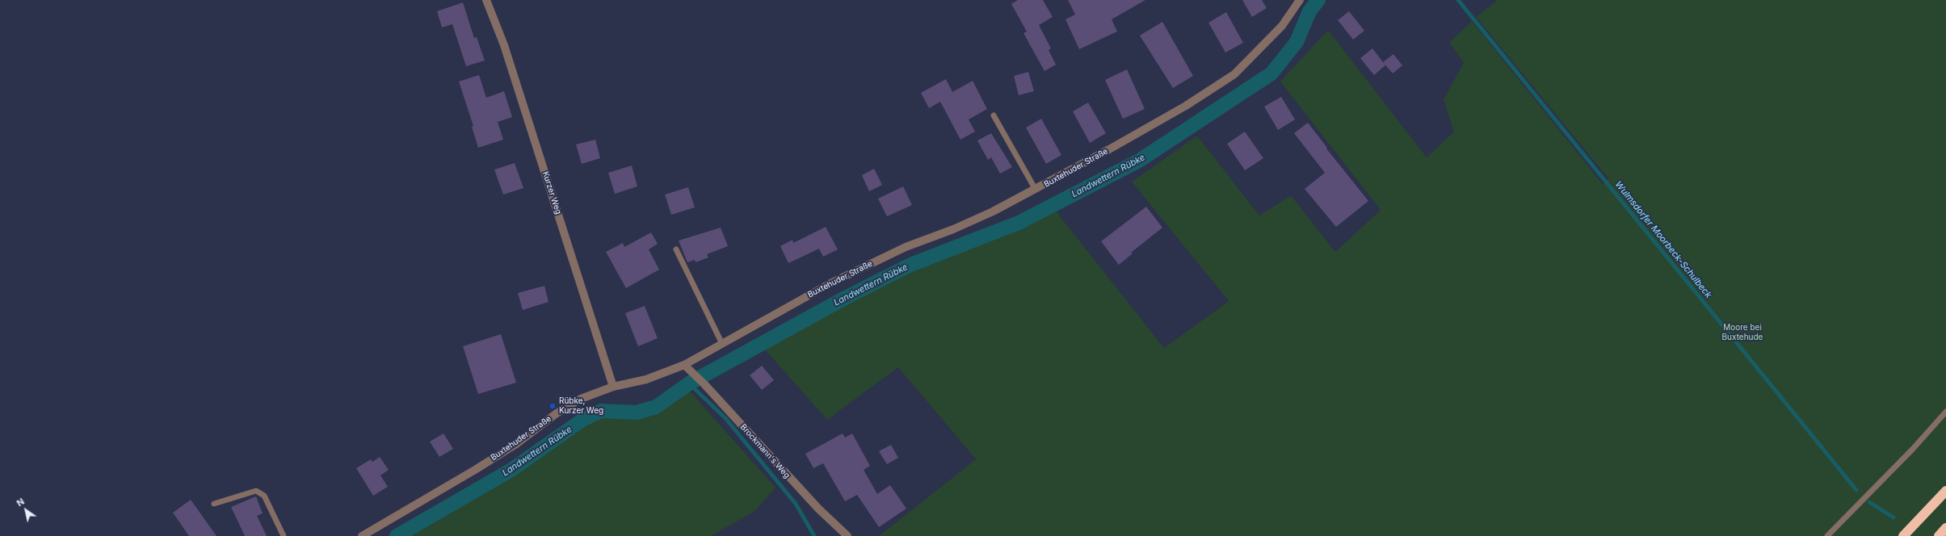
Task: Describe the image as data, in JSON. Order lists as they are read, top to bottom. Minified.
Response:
{"streets":{"street":["Buxtehuder Straße","Kurzer Weg","Brockmann's Weg"]},"crossings":[["Buxtehuder Straße","Kurzer Weg"],["Buxtehuder Straße","Brockmann's Weg"]],"water":["Landwettern Rübke","Wulmsdorfer Moorbeck-Schulbeck"],"parks":["Moore bei Buxtehude"],"places":["Rübke, Kurzer Weg"],"north":"top left"}
